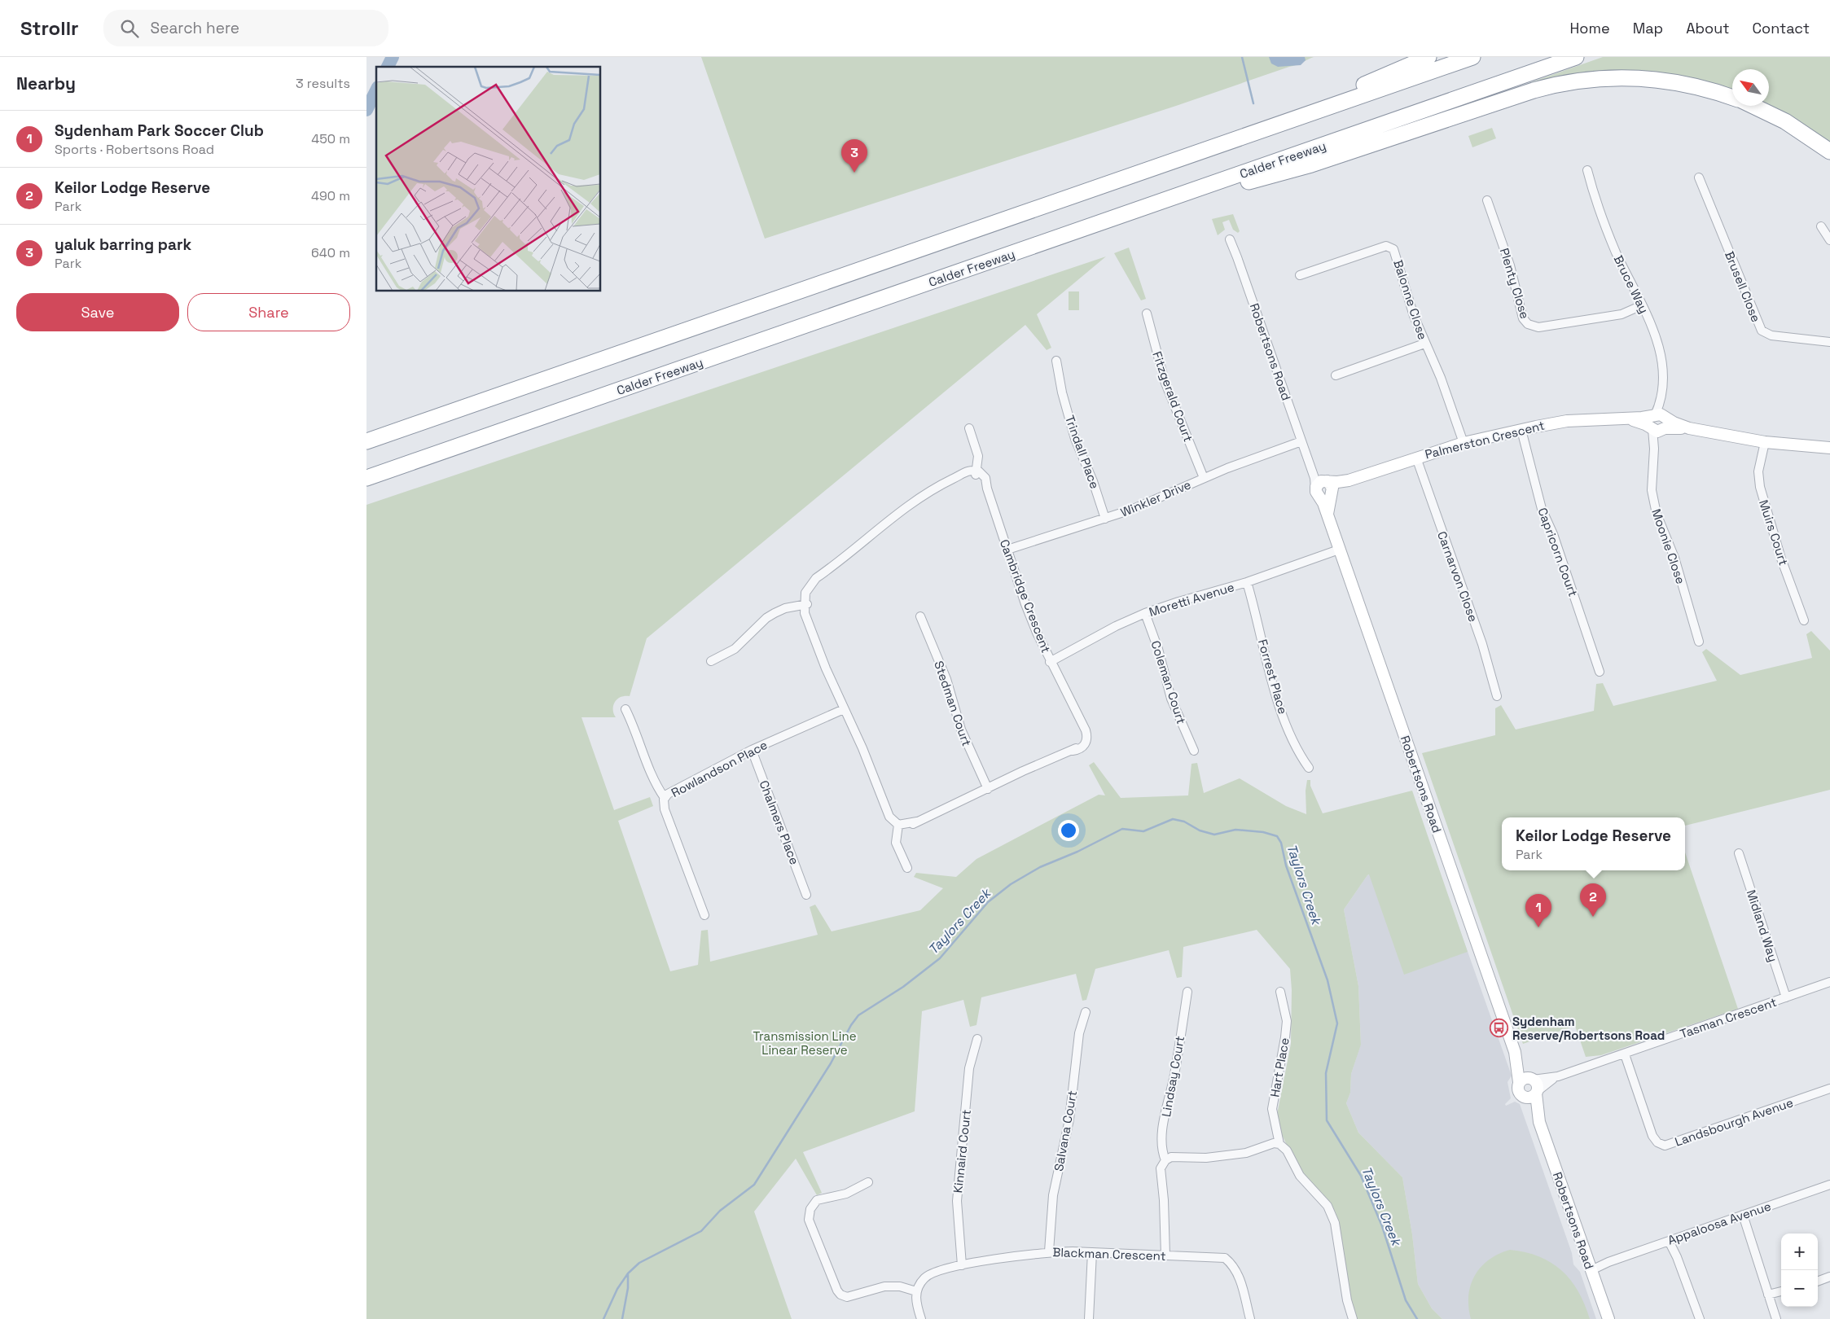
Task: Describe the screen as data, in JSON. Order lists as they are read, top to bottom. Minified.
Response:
{"streets":{"highway":["Calder Freeway"],"street":["Plenty Close","Bruce Way","Brusell Close","Balonne Close","Robertsons Road","Fitzgerald Court","Palmerston Crescent","Trindall Place","Winkler Drive","Muirs Court","Moonie Close","Capricorn Court","Carnarvon Close","Cambridge Crescent","Moretti Avenue","Forrest Place","Coleman Court","Stedman Court","Rowlandson Place","Chalmers Place","Midland Way","Tasman Crescent","Hart Place","Lindsay Court","Landsbourgh Avenue","Salvana Court","Kinnaird Court","Appaloosa Avenue","Blackman Crescent"]},"crossings":[["Plenty Close","Bruce Way"],["Bruce Way","Palmerston Crescent"],["Bruce Way","Moonie Close"],["Balonne Close","Palmerston Crescent"],["Robertsons Road","Palmerston Crescent"],["Robertsons Road","Winkler Drive"],["Robertsons Road","Moretti Avenue"],["Robertsons Road","Tasman Crescent"],["Robertsons Road","Appaloosa Avenue"],["Fitzgerald Court","Winkler Drive"],["Palmerston Crescent","Muirs Court"],["Palmerston Crescent","Moonie Close"],["Palmerston Crescent","Capricorn Court"],["Palmerston Crescent","Carnarvon Close"],["Trindall Place","Winkler Drive"],["Winkler Drive","Cambridge Crescent"],["Cambridge Crescent","Moretti Avenue"],["Cambridge Crescent","Stedman Court"],["Moretti Avenue","Forrest Place"],["Moretti Avenue","Coleman Court"],["Rowlandson Place","Chalmers Place"],["Midland Way","Tasman Crescent"],["Tasman Crescent","Landsbourgh Avenue"],["Salvana Court","Blackman Crescent"],["Kinnaird Court","Blackman Crescent"]],"water":["Taylors Creek"],"parks":["Transmission Line Linear Reserve"],"places":{"bus stop":["Sydenham Reserve/Robertsons Road"]},"north":"top left","page":{"header":"Strollr","search":"Search here","nav":["Home","Map","About","Contact"],"heading":["Nearby","3 results"],"list":[{"mark":"1","name":"Sydenham Park Soccer Club","note":"Sports · Robertsons Road","value":"450 m"},{"mark":"2","name":"Keilor Lodge Reserve","note":"Park","value":"490 m"},{"mark":"3","name":"yaluk barring park","note":"Park","value":"640 m"}],"pins":["3","2","1"],"buttons":["Save","Share"],"popup":["Keilor Lodge Reserve","Park"],"map_buttons":["+","−"]}}
